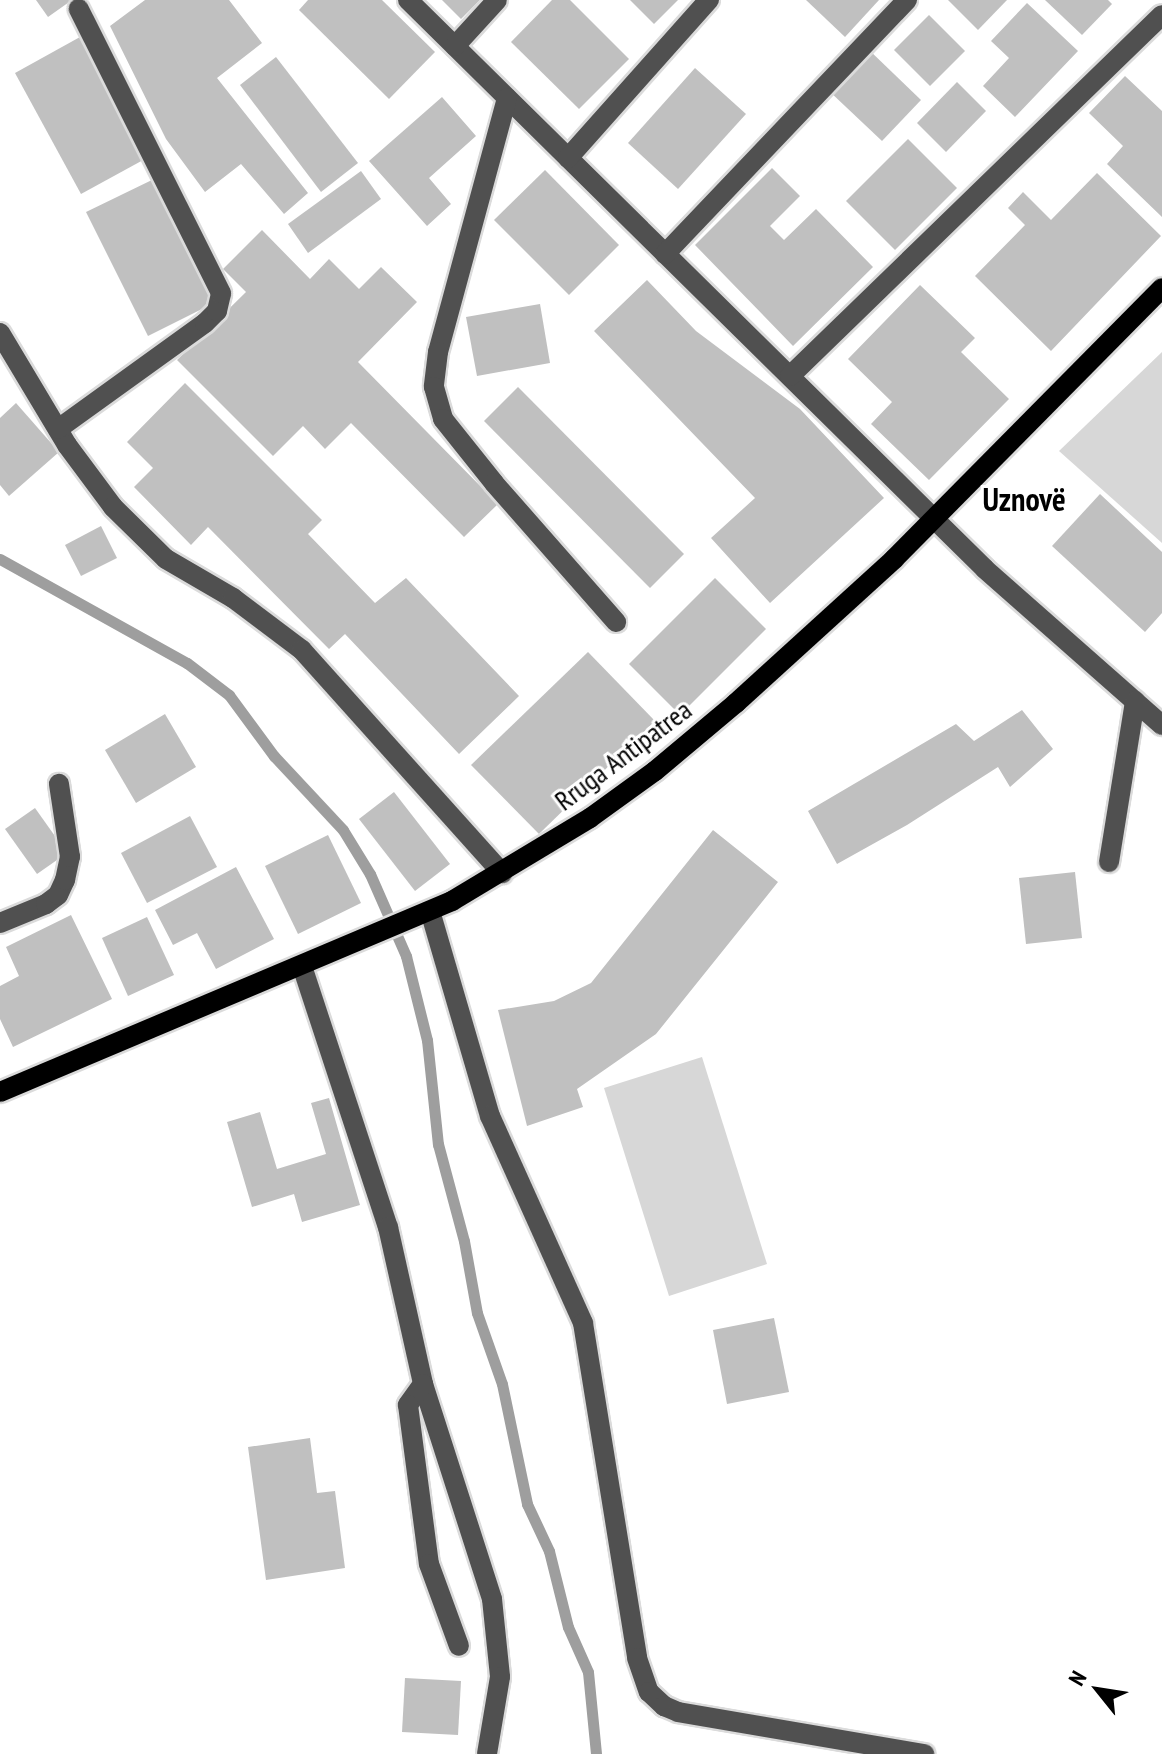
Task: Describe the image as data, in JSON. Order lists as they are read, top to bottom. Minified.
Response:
{"streets":{"main road":["Rruga Antipatrea"]},"districts":["Uznovë"],"north":"top left"}
